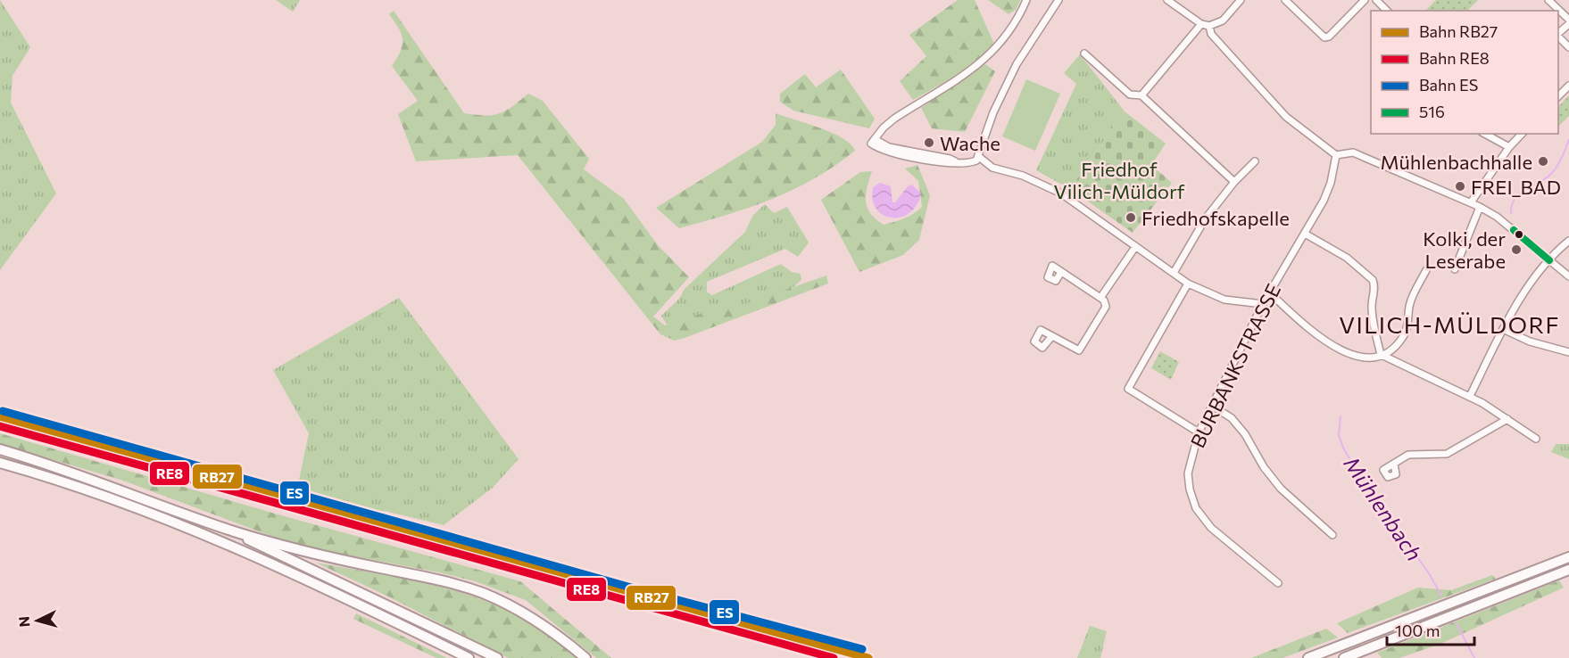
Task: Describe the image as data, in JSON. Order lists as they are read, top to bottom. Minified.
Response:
{"streets":{"street":["BURBANKSTRASSE"]},"districts":["VILICH-MÜLDORF"],"water":["Mühlenbach"],"parks":["Friedhof Vilich-Müldorf"],"places":["Wache","Mühlenbachhalle","FREI_BAD","Friedhofskapelle","Kolki, der Leserabe"],"lines":["transit line 516","rail line ES","rail line RB27","rail line RE8"],"legend":["Bahn RB27","Bahn RE8","Bahn ES","516"],"scale_bar":"100 m","north":"left"}
